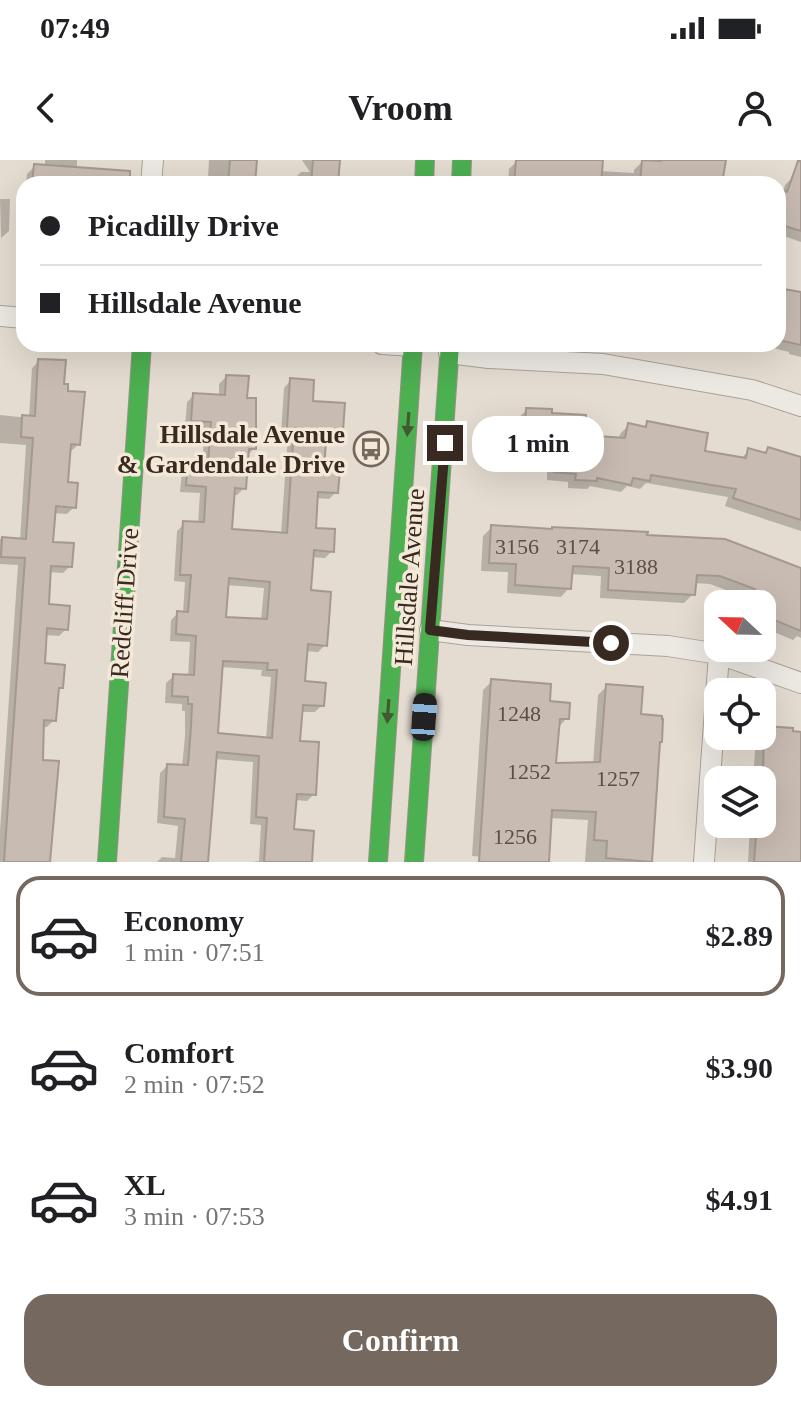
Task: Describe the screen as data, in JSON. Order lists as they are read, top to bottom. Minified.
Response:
{"streets":{"main road":["Hillsdale Avenue","Redcliff Drive"]},"places":{"bus stop":["Hillsdale Avenue & Gardendale Drive"]},"house_numbers":["3156","3174","3188","1248","1252","1257","1256"],"north":"left","page":{"status":"07:49","header":"Vroom","banner":["Picadilly Drive","Hillsdale Avenue"],"bubble":"1 min","list":[{"name":"Economy","note":"1 min · 07:51","value":"$2.89"},{"name":"Comfort","note":"2 min · 07:52","value":"$3.90"},{"name":"XL","note":"3 min · 07:53","value":"$4.91"}],"buttons":"Confirm"}}
